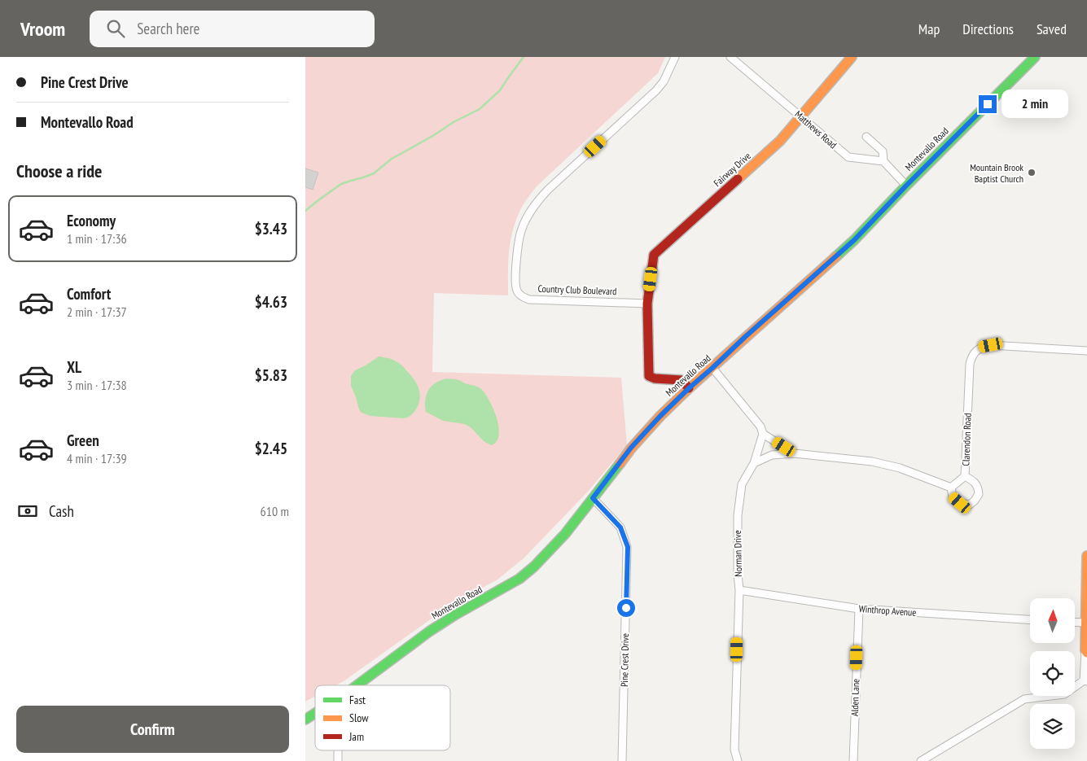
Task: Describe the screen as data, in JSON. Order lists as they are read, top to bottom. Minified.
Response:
{"streets":{"main road":["Montevallo Road","Fairway Drive"],"street":["Matthews Road","Country Club Boulevard","Clarendon Road","Norman Drive","Winthrop Avenue","Pine Crest Drive","Alden Lane"]},"crossings":[["Matthews Road","Fairway Drive"],["Montevallo Road","Pine Crest Drive"],["Fairway Drive","Country Club Boulevard"],["Norman Drive","Winthrop Avenue"],["Winthrop Avenue","Alden Lane"]],"places":["Mountain Brook Baptist Church"],"legend":["Fast","Slow","Jam"],"north":"top","page":{"header":"Vroom","search":"Search here","nav":["Map","Directions","Saved"],"banner":["Pine Crest Drive","Montevallo Road"],"bubble":"2 min","heading":"Choose a ride","list":[{"name":"Economy","note":"1 min · 17:36","value":"$3.43"},{"name":"Comfort","note":"2 min · 17:37","value":"$4.63"},{"name":"XL","note":"3 min · 17:38","value":"$5.83"},{"name":"Green","note":"4 min · 17:39","value":"$2.45"}],"pay":["Cash","610 m"],"buttons":"Confirm"}}
